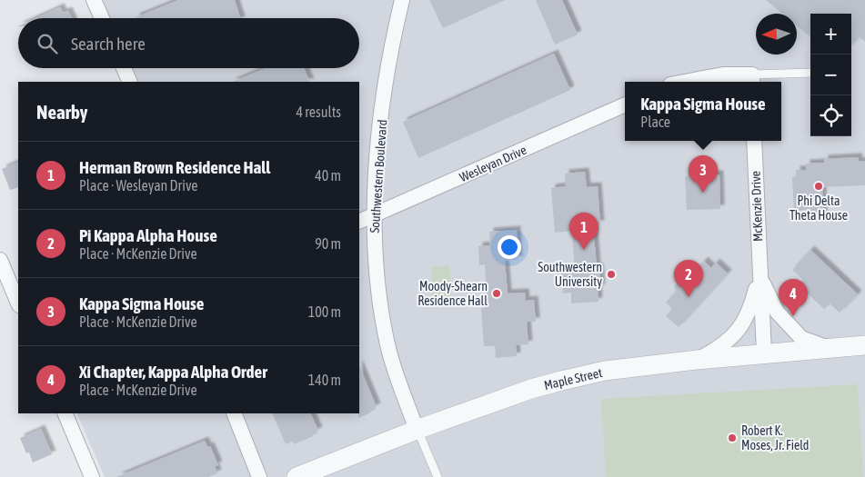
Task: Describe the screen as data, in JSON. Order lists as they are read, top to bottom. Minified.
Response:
{"streets":{"street":["Wesleyan Drive","Southwestern Boulevard","McKenzie Drive","Maple Street"]},"crossings":[["Wesleyan Drive","Southwestern Boulevard"],["Southwestern Boulevard","Maple Street"],["McKenzie Drive","Maple Street"]],"places":["Phi Delta Theta House","Southwestern University","Moody-Shearn Residence Hall","Robert K. Moses, Jr. Field"],"north":"left","page":{"map_buttons":["+","−"],"search":"Search here","popup":["Kappa Sigma House","Place"],"heading":["Nearby","4 results"],"list":[{"mark":"1","name":"Herman Brown Residence Hall","note":"Place · Wesleyan Drive","value":"40 m"},{"mark":"2","name":"Pi Kappa Alpha House","note":"Place · McKenzie Drive","value":"90 m"},{"mark":"3","name":"Kappa Sigma House","note":"Place · McKenzie Drive","value":"100 m"},{"mark":"4","name":"Xi Chapter, Kappa Alpha Order","note":"Place · McKenzie Drive","value":"140 m"}],"pins":["3","1","2","4"]}}
